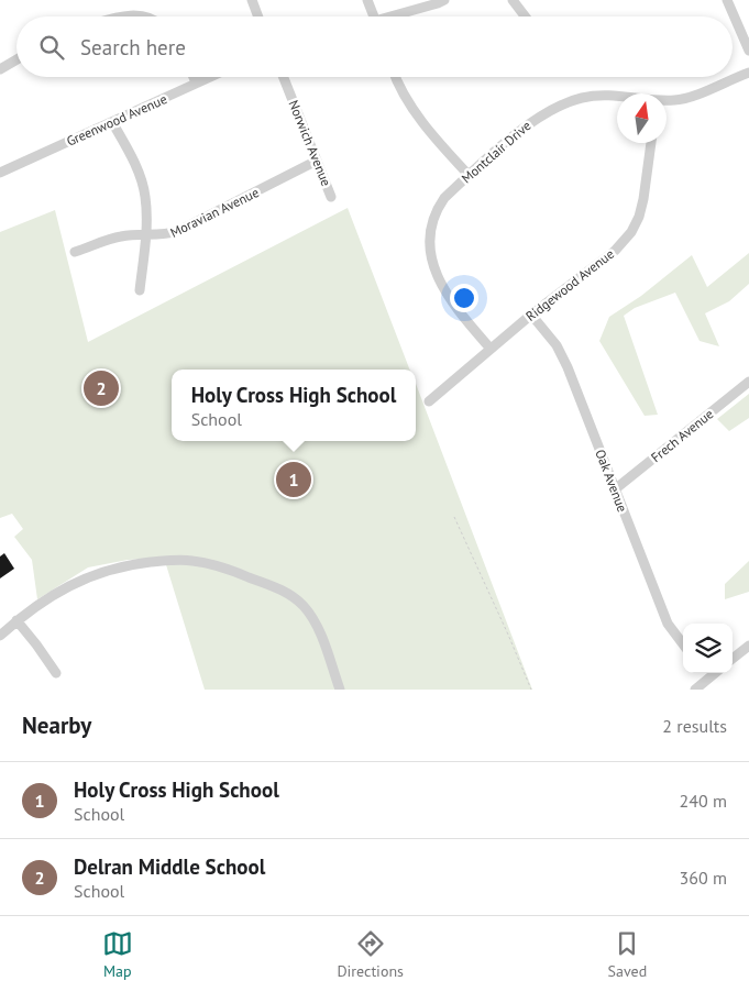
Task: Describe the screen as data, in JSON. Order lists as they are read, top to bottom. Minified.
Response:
{"streets":{"street":["Greenwood Avenue","Norwich Avenue","Montclair Drive","Moravian Avenue","Ridgewood Avenue","Frech Avenue","Oak Avenue"]},"crossings":[["Norwich Avenue","Moravian Avenue"],["Montclair Drive","Ridgewood Avenue"],["Ridgewood Avenue","Oak Avenue"],["Frech Avenue","Oak Avenue"]],"north":"top","page":{"search":"Search here","pins":["2","1"],"popup":["Holy Cross High School","School"],"heading":["Nearby","2 results"],"list":[{"mark":"1","name":"Holy Cross High School","note":"School","value":"240 m"},{"mark":"2","name":"Delran Middle School","note":"School","value":"360 m"}],"nav":["Map","Directions","Saved"]}}
